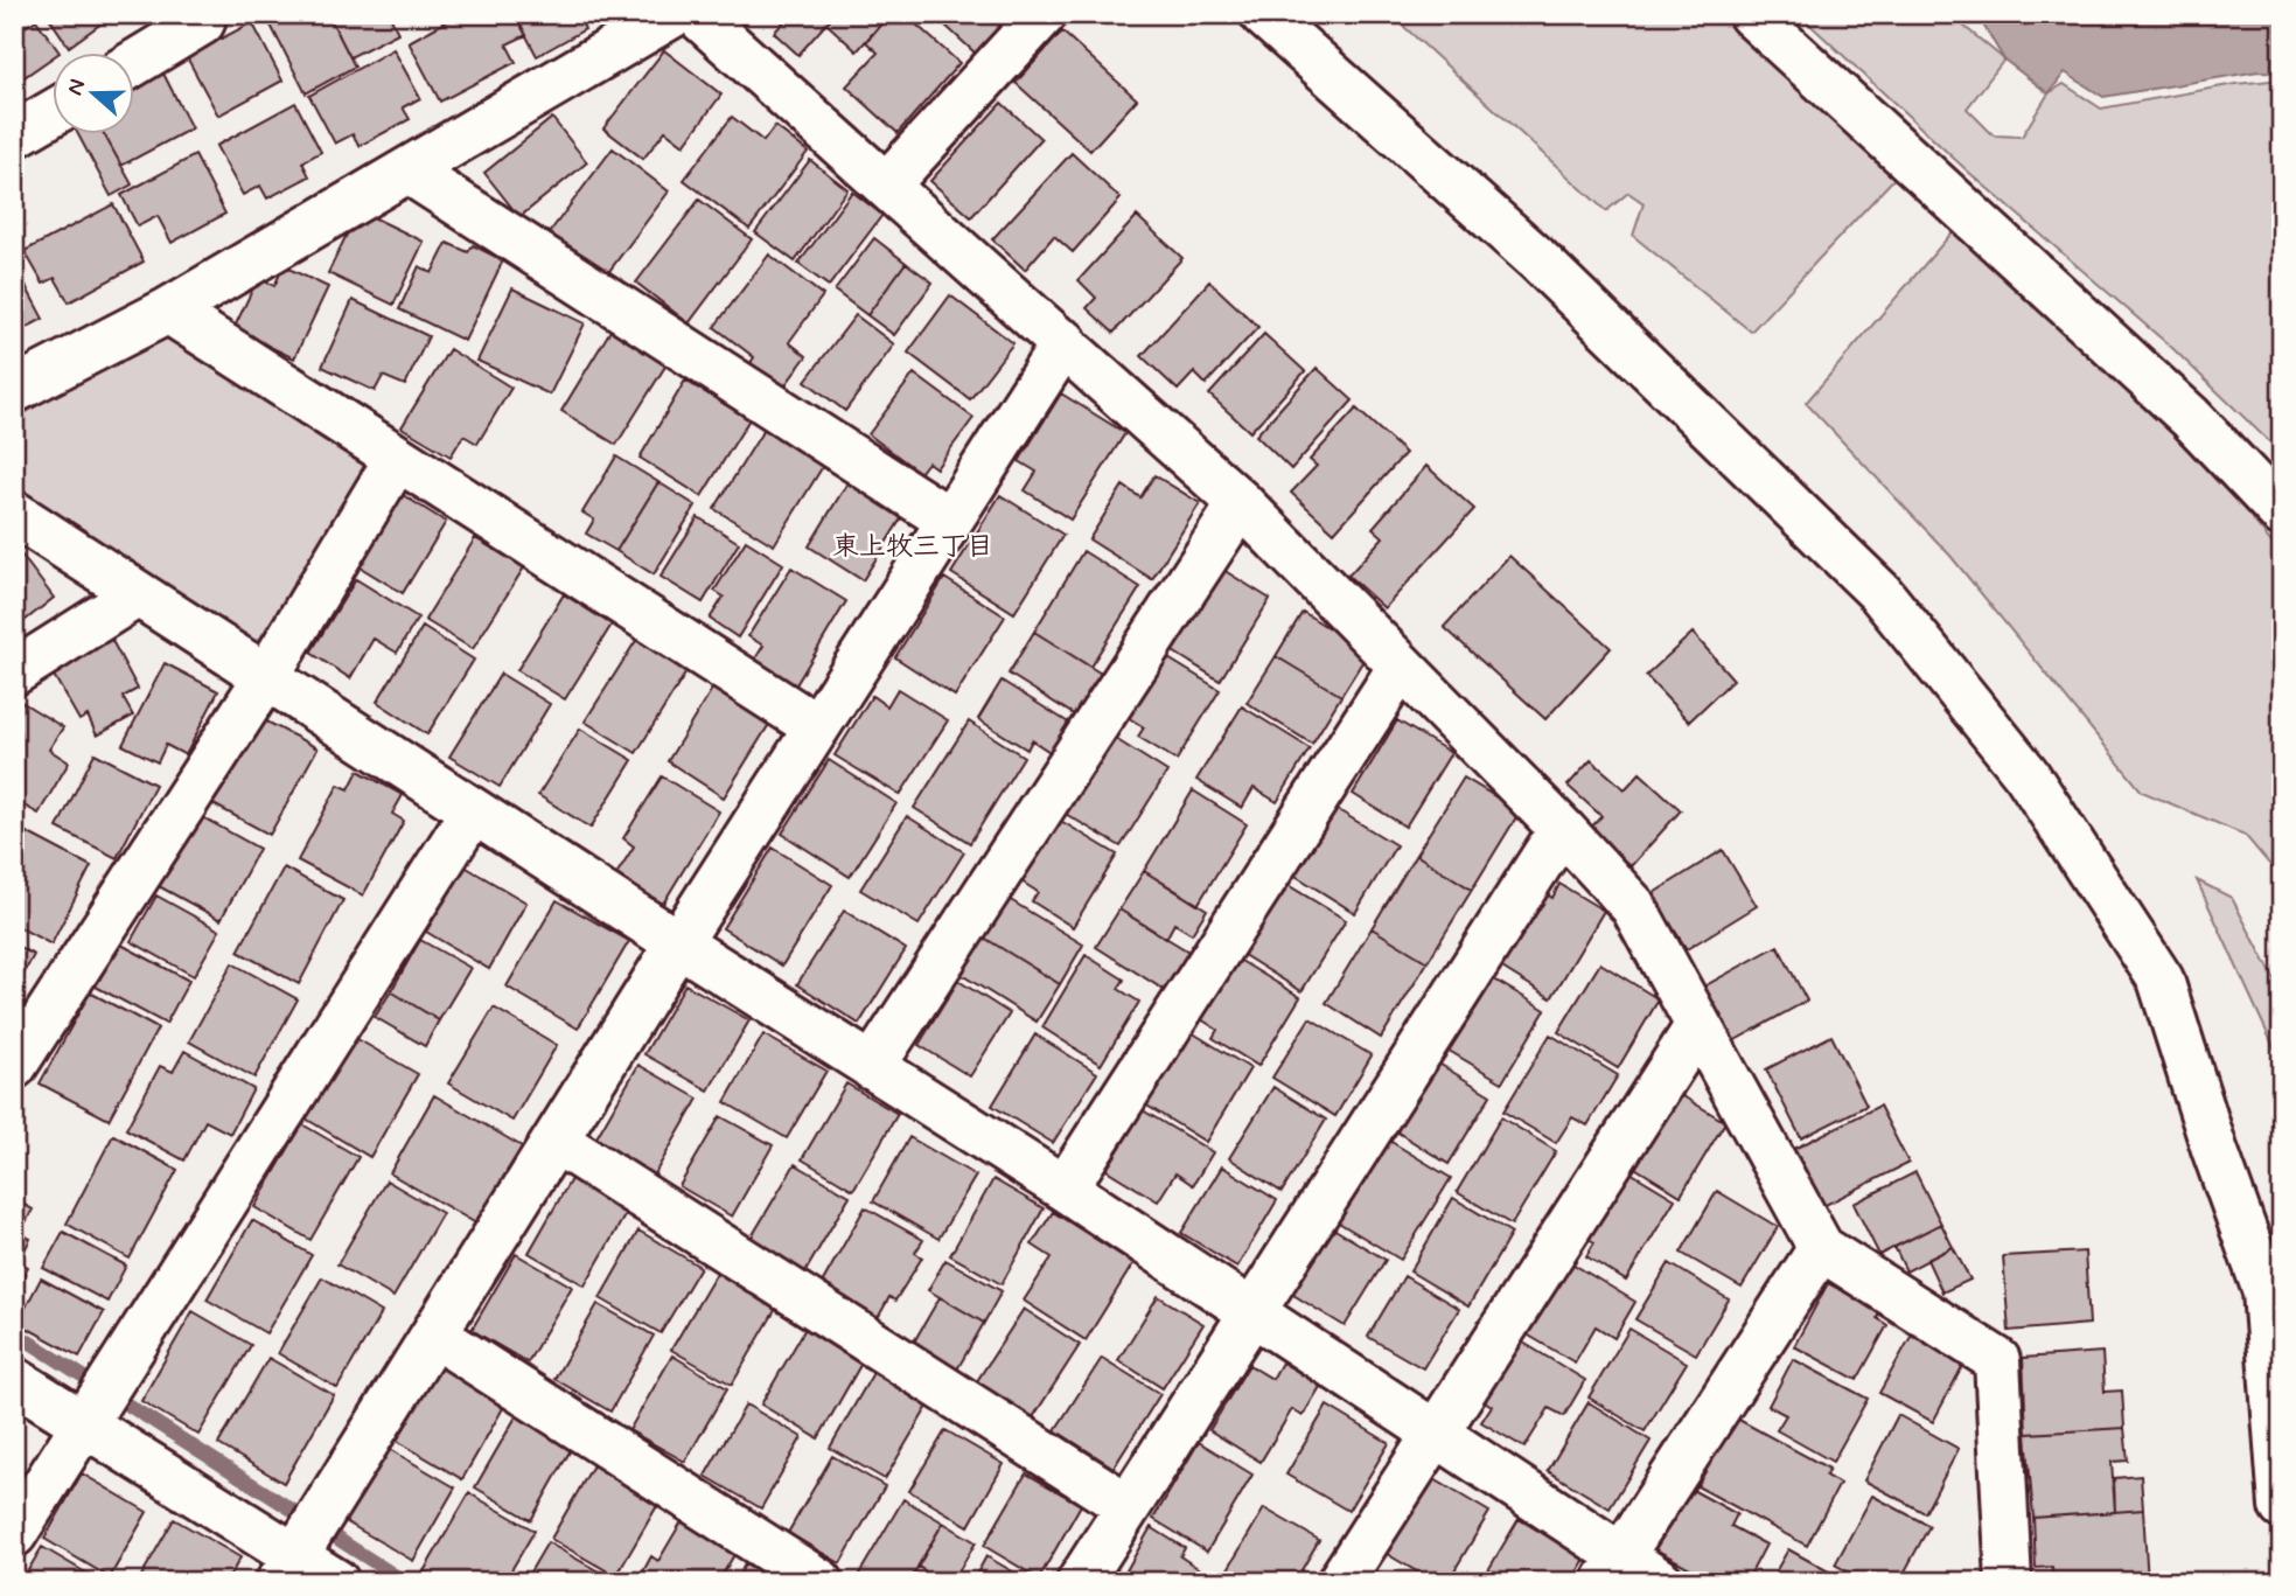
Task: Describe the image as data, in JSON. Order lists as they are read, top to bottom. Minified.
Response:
{"districts":["東上牧三丁目"],"north":"left"}
